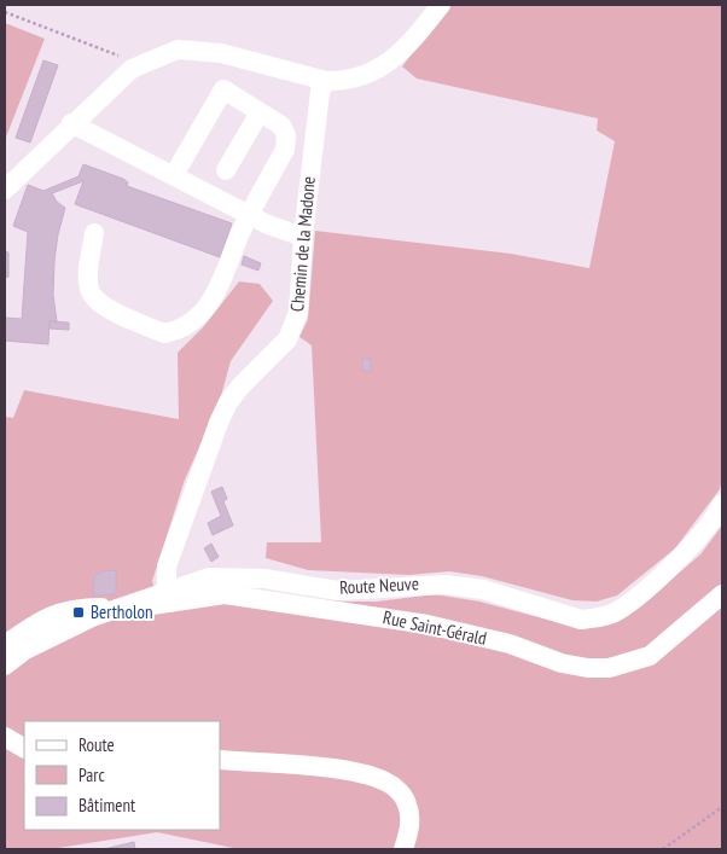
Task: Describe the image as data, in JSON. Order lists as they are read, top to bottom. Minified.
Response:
{"streets":{"street":["Chemin de la Madone","Route Neuve","Rue Saint-Gérald"]},"crossings":[["Chemin de la Madone","Route Neuve"],["Route Neuve","Rue Saint-Gérald"]],"places":{"transit":["Bertholon"]},"legend":["Route","Parc","Bâtiment"]}
